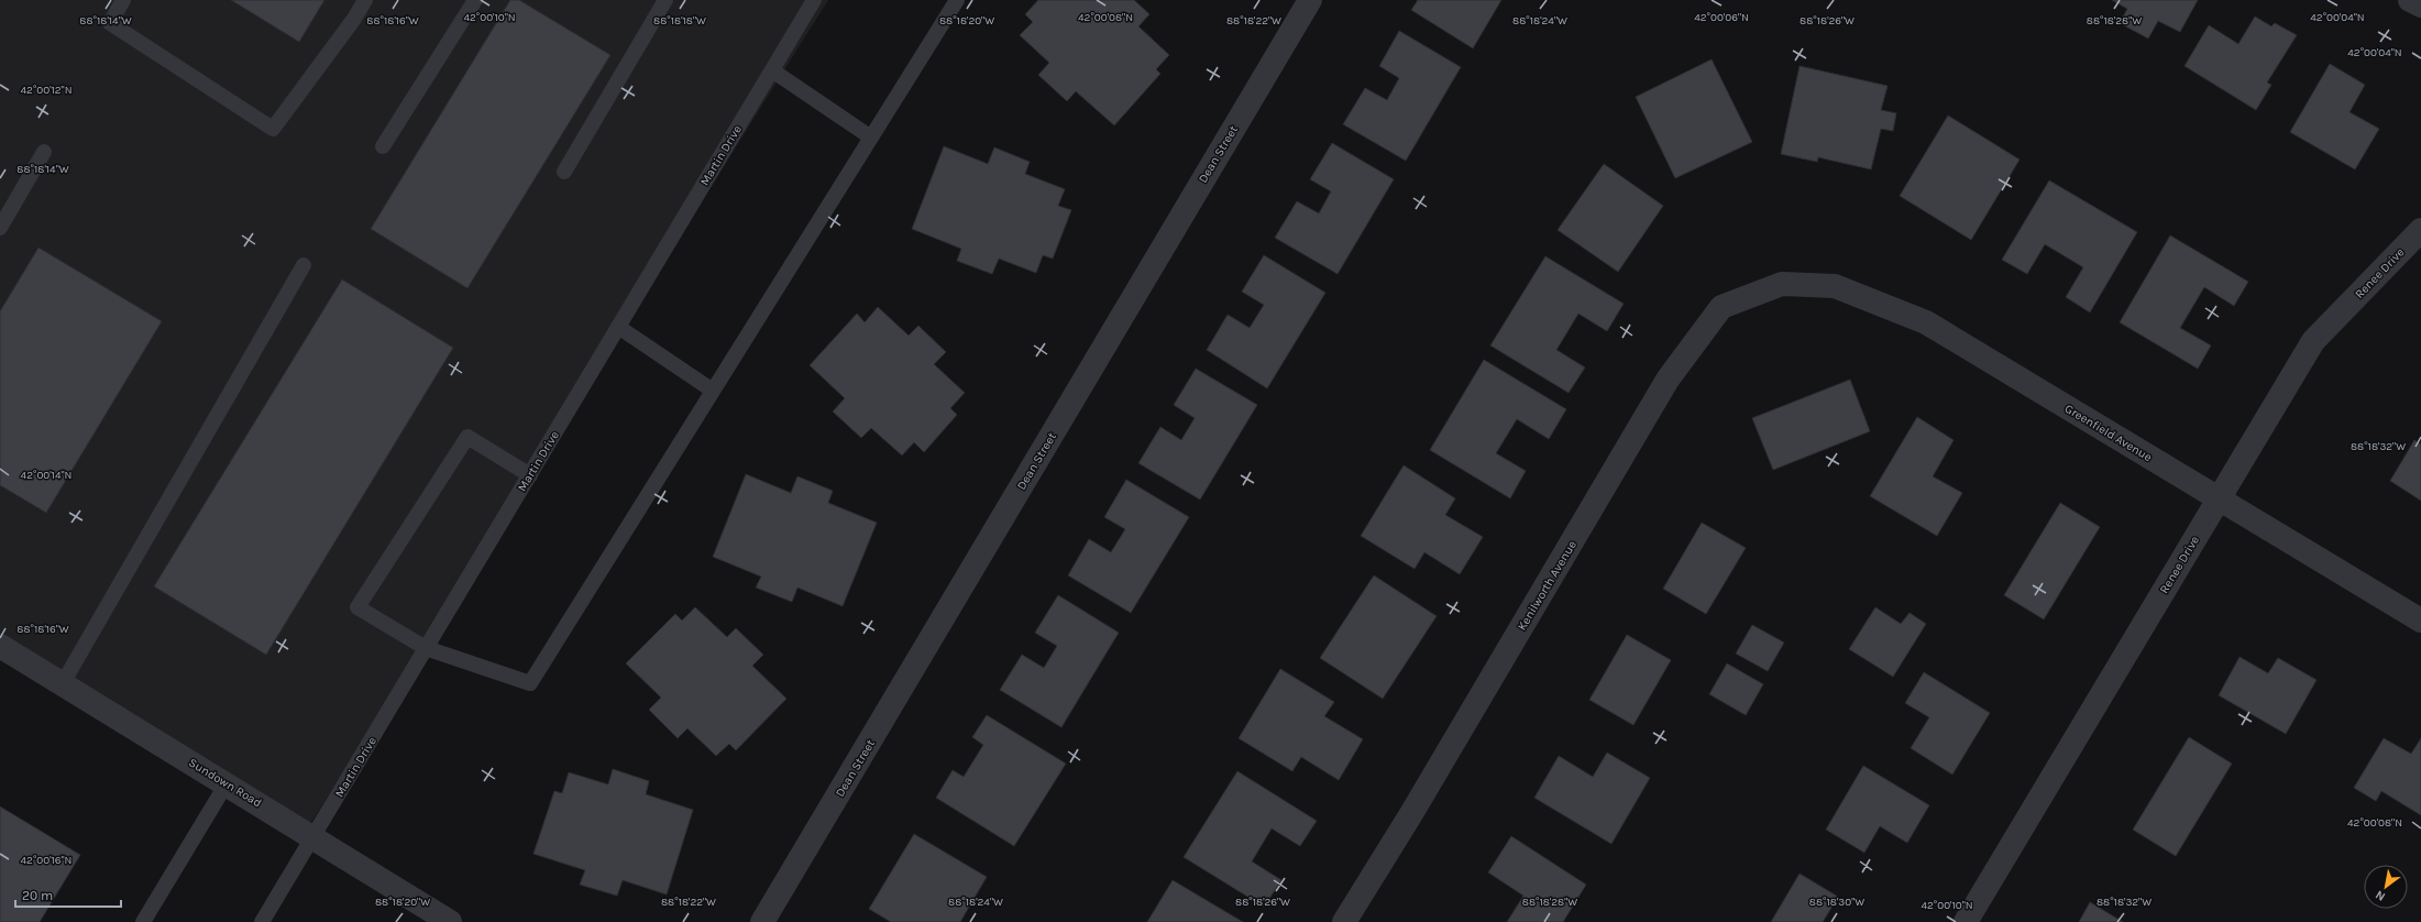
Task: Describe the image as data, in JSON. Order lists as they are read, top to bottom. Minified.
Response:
{"streets":{"street":["Dean Street","Renee Drive","Greenfield Avenue","Kenilworth Avenue","Sundown Road"],"lane":["Martin Drive"]},"crossings":[["Martin Drive","Sundown Road"],["Renee Drive","Greenfield Avenue"],["Greenfield Avenue","Kenilworth Avenue"]],"scale_bar":"20 m","north":"bottom left","coordinates":["42°00'04\"N","42°00'08\"N","42°00'06\"N","42°00'10\"N","88°18'14\"W","88°18'16\"W","88°18'18\"W","88°18'20\"W","88°18'22\"W","88°18'24\"W","88°18'26\"W","88°18'28\"W","42°00'12\"N","88°18'32\"W","42°00'14\"N","42°00'16\"N","88°18'30\"W"]}
